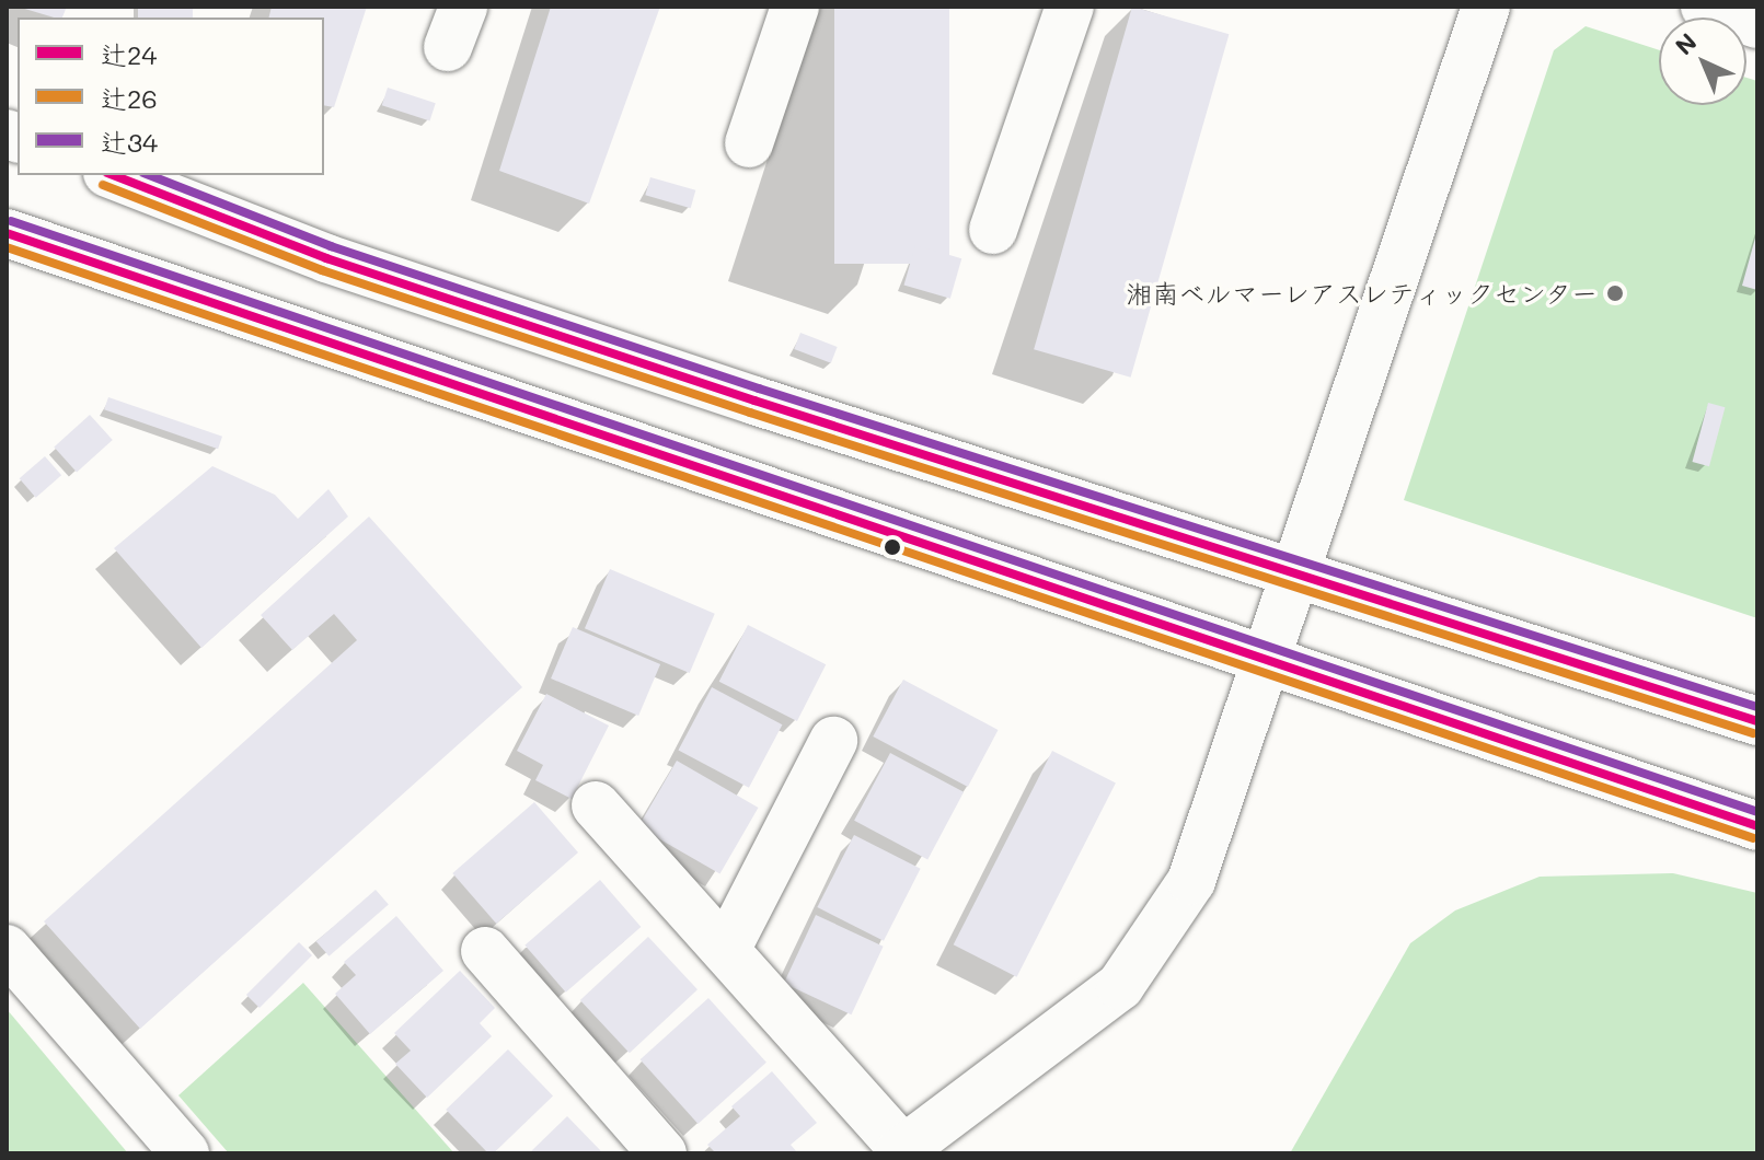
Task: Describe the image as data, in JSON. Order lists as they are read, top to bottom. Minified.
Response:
{"places":["湘南ベルマーレアスレティックセンター"],"lines":["transit line 辻24","transit line 辻34","transit line 辻26"],"legend":["辻24","辻26","辻34"],"north":"top left"}
